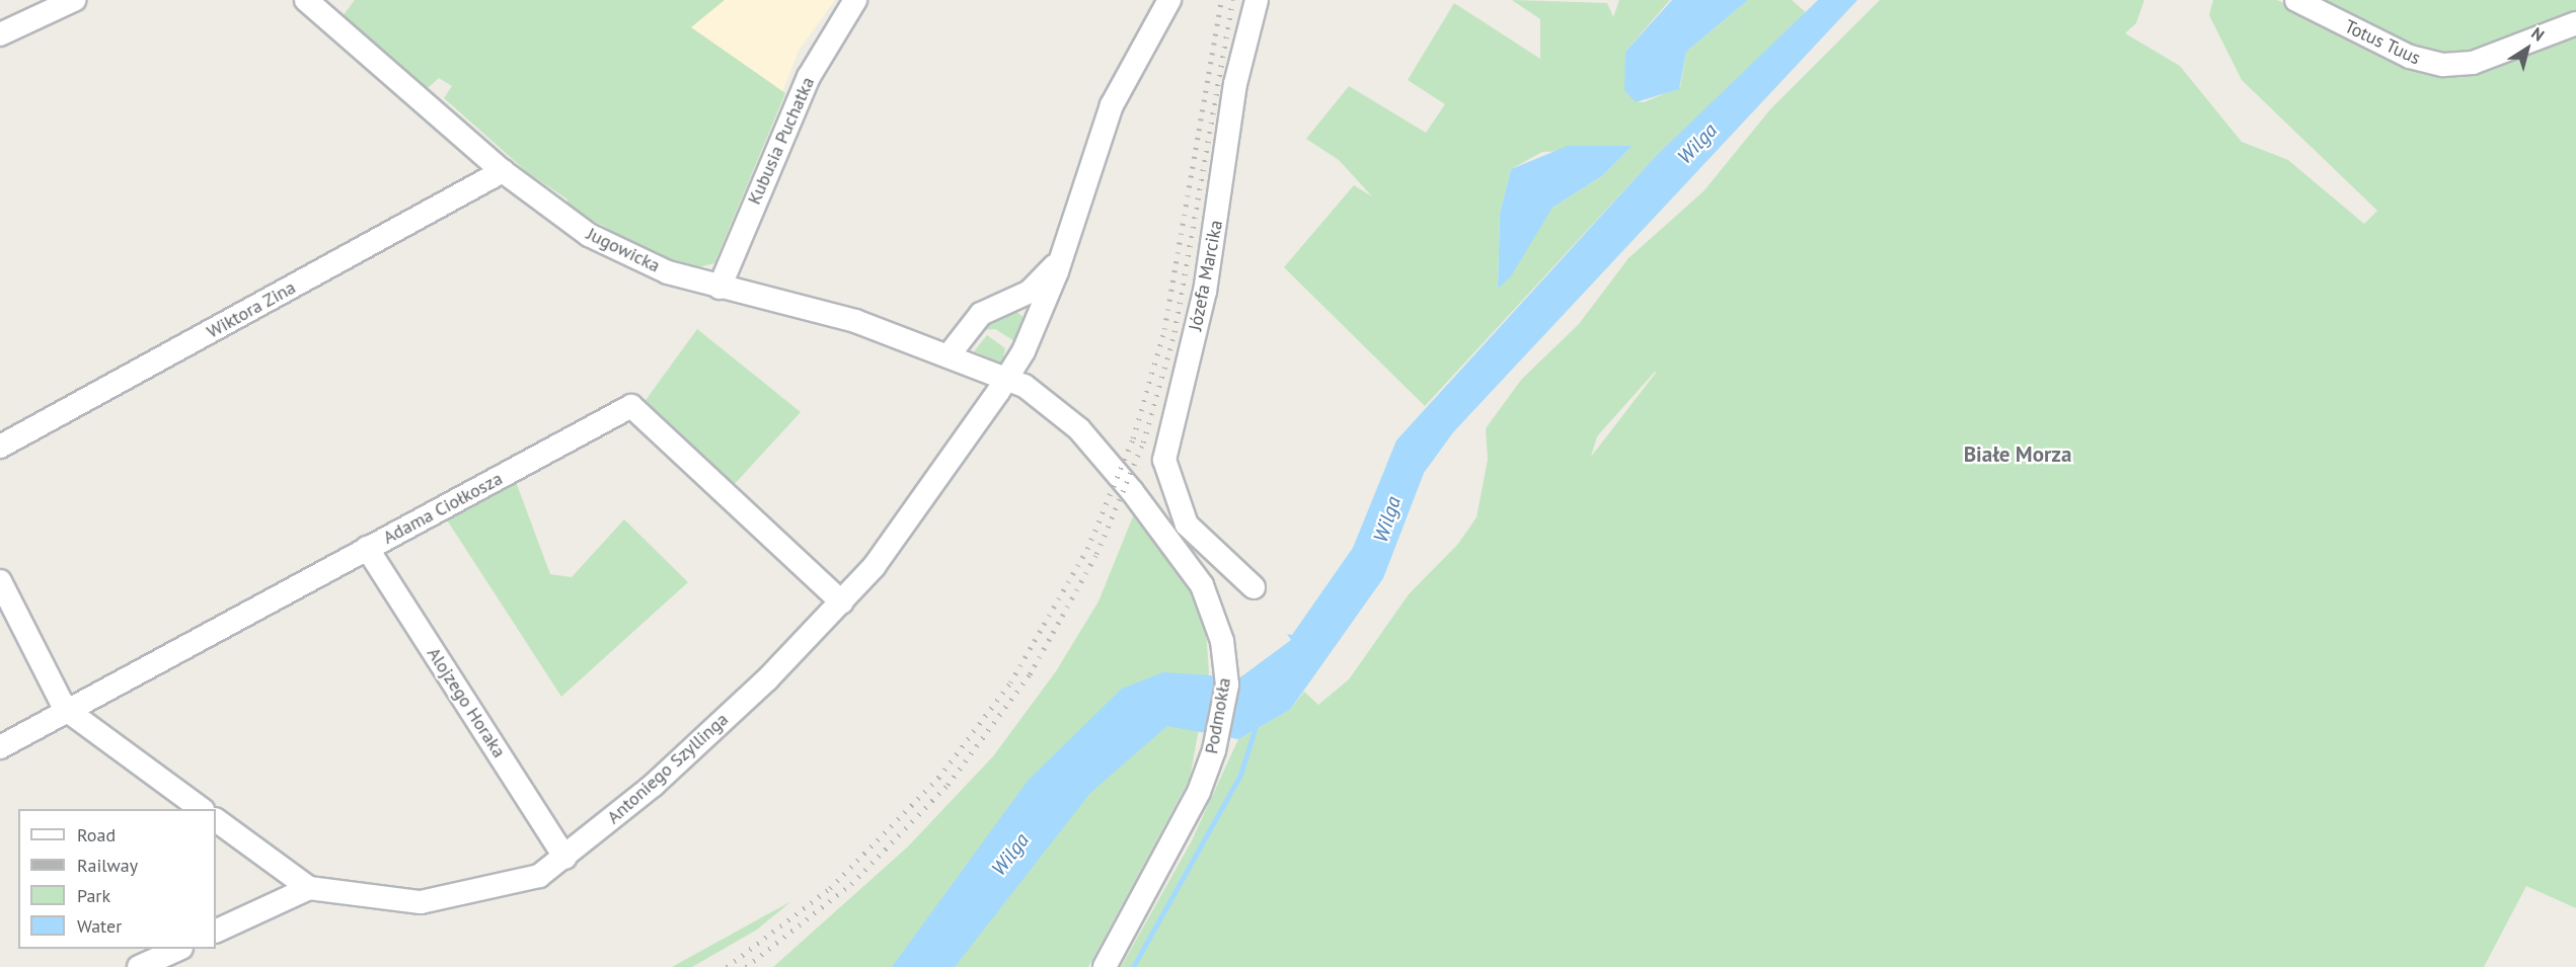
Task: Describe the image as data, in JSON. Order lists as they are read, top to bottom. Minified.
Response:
{"streets":{"street":["Totus Tuus","Kubusia Puchatka","Jugowicka","Józefa Marcika","Wiktora Zina","Adama Ciołkosza","Alojzego Horaka","Podmokła","Antoniego Szyllinga"]},"crossings":[["Kubusia Puchatka","Jugowicka"],["Jugowicka","Wiktora Zina"],["Jugowicka","Podmokła"],["Jugowicka","Antoniego Szyllinga"],["Adama Ciołkosza","Alojzego Horaka"],["Adama Ciołkosza","Antoniego Szyllinga"],["Alojzego Horaka","Antoniego Szyllinga"],["Podmokła","Antoniego Szyllinga"]],"districts":["Białe Morza"],"water":["Wilga"],"legend":["Road","Railway","Park","Water"],"north":"top right"}
